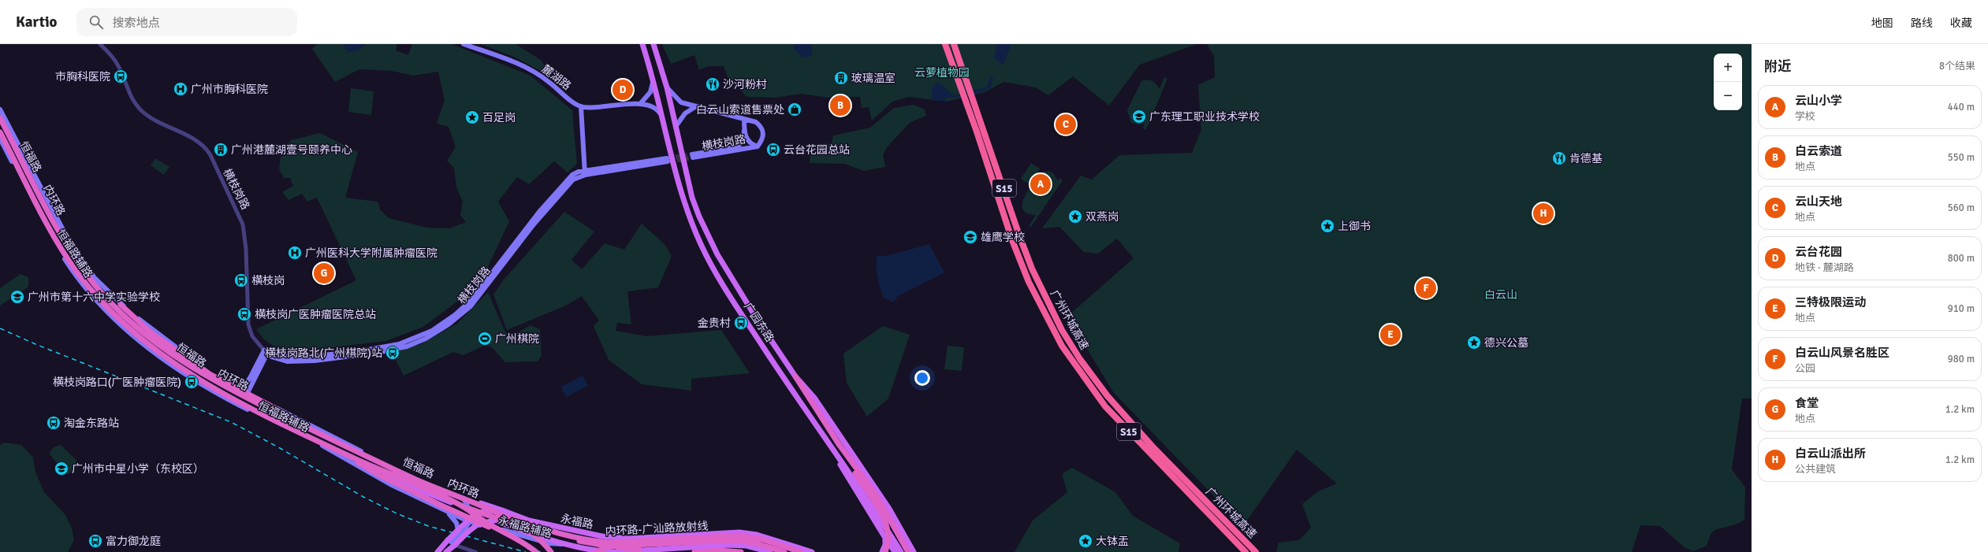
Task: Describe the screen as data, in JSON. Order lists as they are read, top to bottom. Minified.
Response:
{"streets":{"highway":["S15","内环路","广州环城高速","内环路-广汕路放射线"],"main road":["麓湖路","横枝岗路","恒福路","恒福路辅路","广园东路","永福路","永福路辅路"]},"crossings":[["恒福路","内环路"],["恒福路","恒福路辅路"],["恒福路","永福路"],["恒福路","内环路-广汕路放射线"],["内环路","内环路-广汕路放射线"],["恒福路辅路","永福路"],["恒福路辅路","永福路辅路"]],"parks":["云萝植物园","白云山"],"places":{"bus stop":["市胸科医院","云台花园总站","横枝岗","横枝岗广医肿瘤医院总站","金贵村","横枝岗路北(广州棋院)站","横枝岗路口(广医肿瘤医院)","淘金东路站","富力御龙庭"],"building":["玻璃温室","广州港麓湖壹号颐养中心"],"restaurant":["沙河粉村","肯德基"],"hospital":["广州市胸科医院","广州医科大学附属肿瘤医院"],"shop":["白云山索道售票处"],"school or university":["广东理工职业技术学校","雄鹰学校","广州市第十六中学实验学校","广州市中星小学（东校区）"],"place":["百足岗","双燕岗","上御书","德兴公墓","大钵盂"],"sports":["广州棋院"]},"page":{"header":"Kartio","search":"搜索地点","nav":["地图","路线","收藏"],"heading":["附近","8个结果"],"map_buttons":["+","−"],"pins":["D","B","C","A","H","G","F","E"],"list":[{"mark":"A","name":"云山小学","note":"学校","value":"440 m"},{"mark":"B","name":"白云索道","note":"地点","value":"550 m"},{"mark":"C","name":"云山天地","note":"地点","value":"560 m"},{"mark":"D","name":"云台花园","note":"地铁 · 麓湖路","value":"800 m"},{"mark":"E","name":"三特极限运动","note":"地点","value":"910 m"},{"mark":"F","name":"白云山风景名胜区","note":"公园","value":"980 m"},{"mark":"G","name":"食堂","note":"地点","value":"1.2 km"},{"mark":"H","name":"白云山派出所","note":"公共建筑","value":"1.2 km"}]}}
